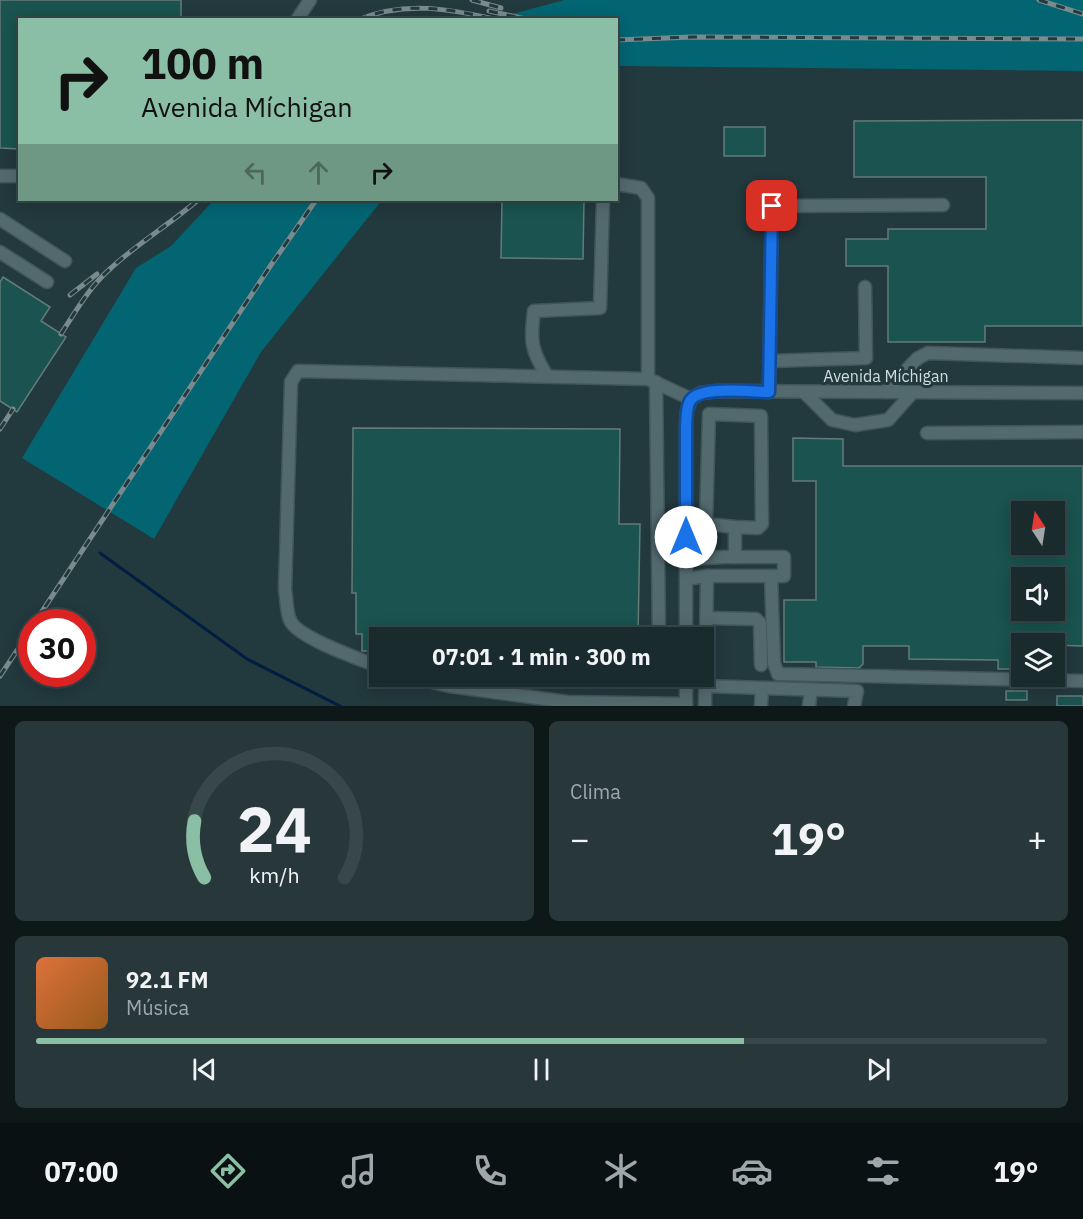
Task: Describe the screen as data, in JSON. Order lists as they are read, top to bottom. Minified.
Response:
{"streets":{"street":["Avenida Míchigan"]},"north":"top","page":{"turn":["100 m","Avenida Míchigan"],"limit":"30","trip":"07:01 · 1 min · 300 m","tile":"Clima","heat":["−","19°","+"],"song":["92.1 FM","Música"],"tabs":["07:00","19°"],"gauge":["24","km/h"]}}
